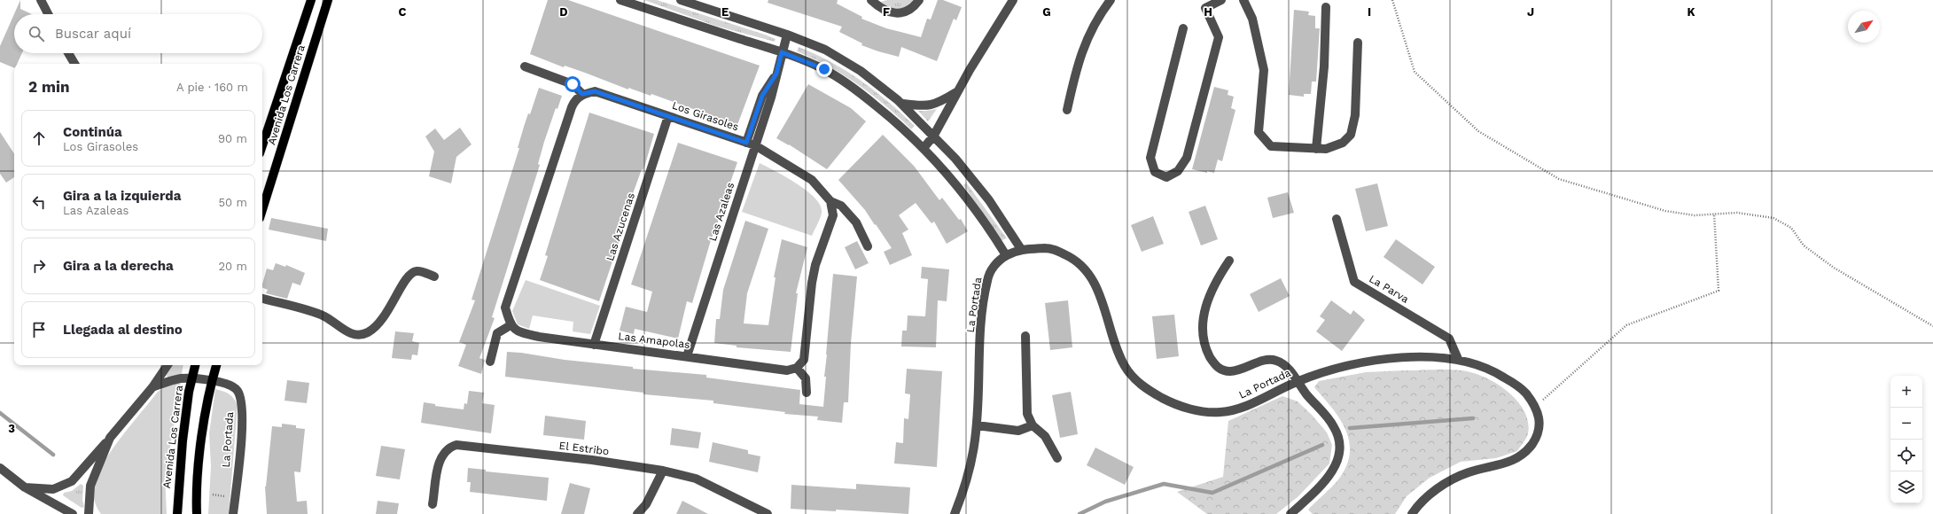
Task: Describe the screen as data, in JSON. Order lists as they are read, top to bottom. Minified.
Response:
{"streets":{"main road":["Avenida Los Carrera"],"street":["Los Girasoles","Las Azaleas","Las Azucenas","La Parva","La Portada","Las Amapolas","El Estribo"]},"crossings":[["Avenida Los Carrera","La Portada"],["Los Girasoles","Las Azaleas"],["Los Girasoles","Las Azucenas"],["Las Azaleas","Las Amapolas"],["Las Azucenas","Las Amapolas"],["La Parva","La Portada"]],"north":"top right","page":{"search":"Buscar aquí","heading":["2 min","A pie · 160 m"],"list":[["Continúa","Los Girasoles","90 m"],["Gira a la izquierda","Las Azaleas","50 m"],["Gira a la derecha","20 m"],"Llegada al destino"],"map_buttons":["+","−"]},"grid":{"columns":["C","D","E","F","G","H","I","J","K"],"rows":["3"]}}
